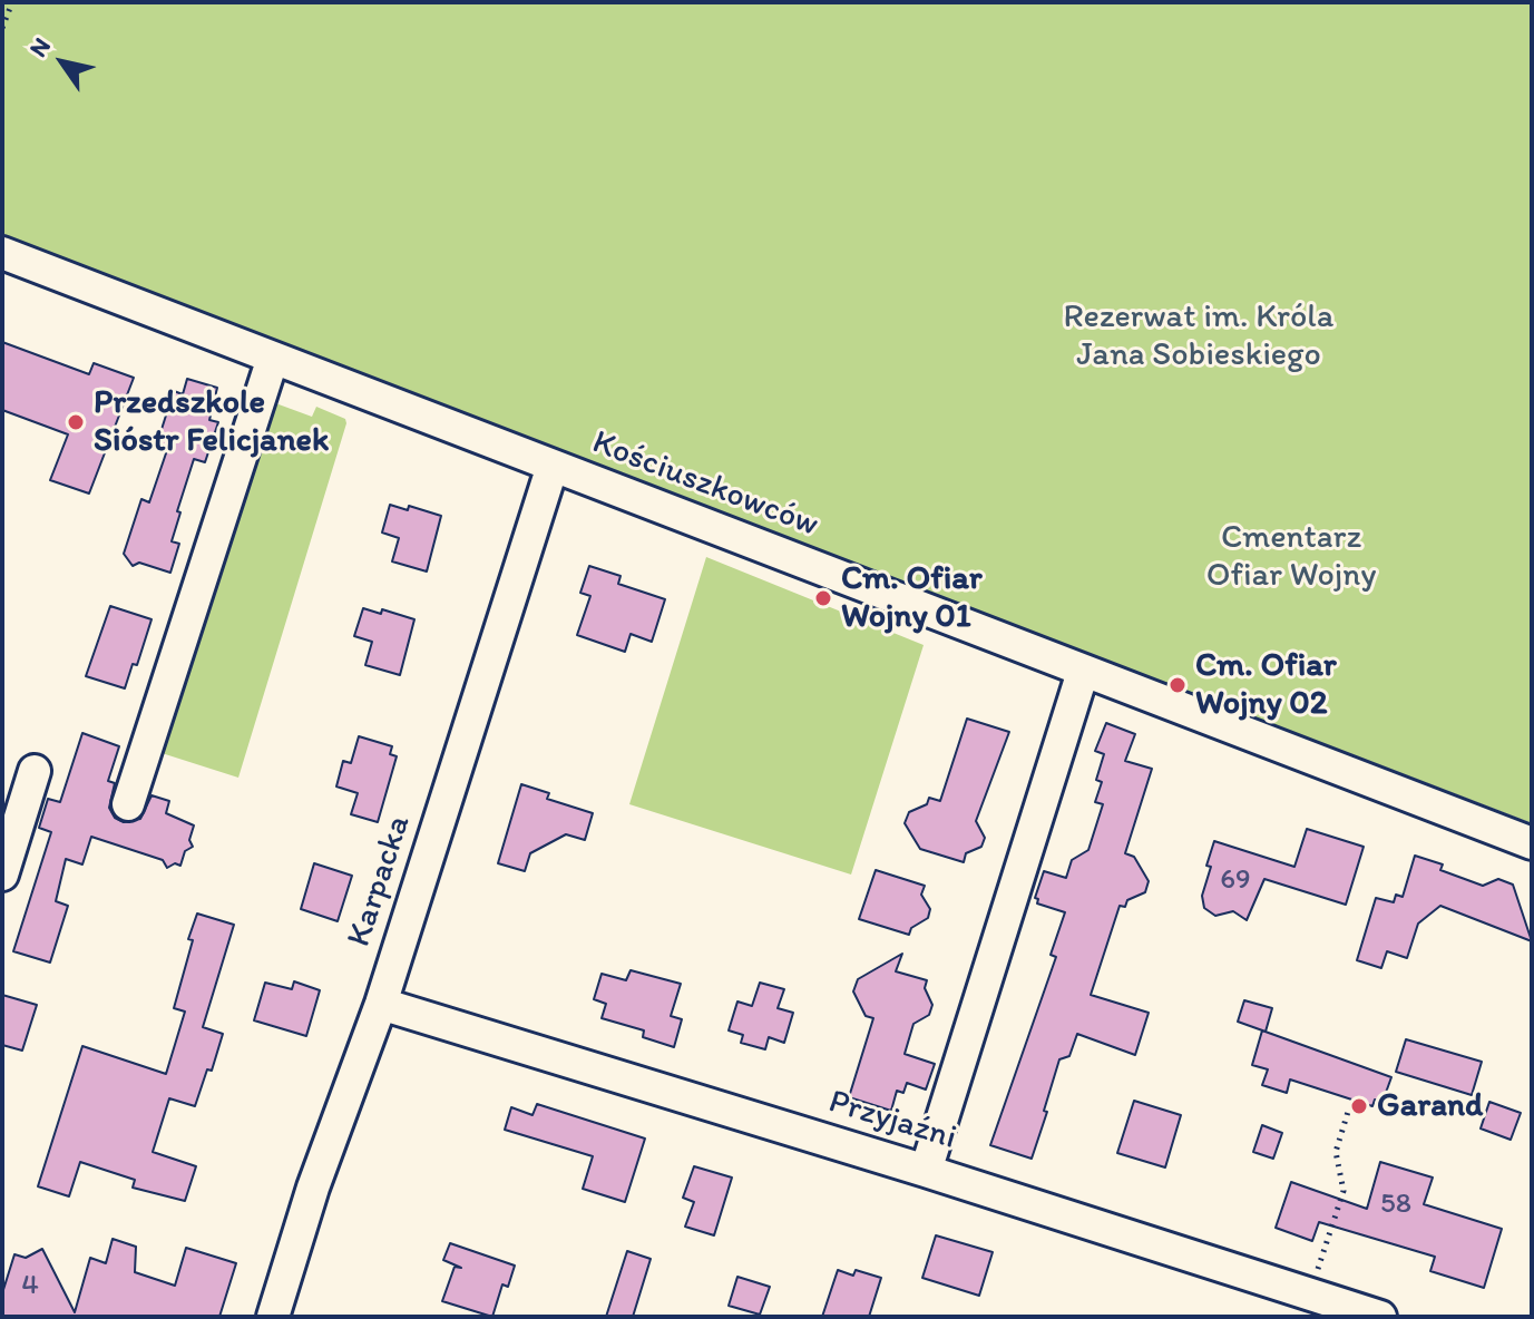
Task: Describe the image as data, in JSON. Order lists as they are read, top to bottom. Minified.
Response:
{"streets":{"street":["Kościuszkowców","Karpacka","Przyjaźni"]},"crossings":[["Kościuszkowców","Karpacka"],["Karpacka","Przyjaźni"]],"parks":["Rezerwat im. Króla Jana Sobieskiego","Cmentarz Ofiar Wojny"],"places":["Przedszkole Sióstr Felicjanek","Cm. Ofiar Wojny 01","Cm. Ofiar Wojny 02","Garand"],"house_numbers":["69","58","4"],"north":"top left"}
